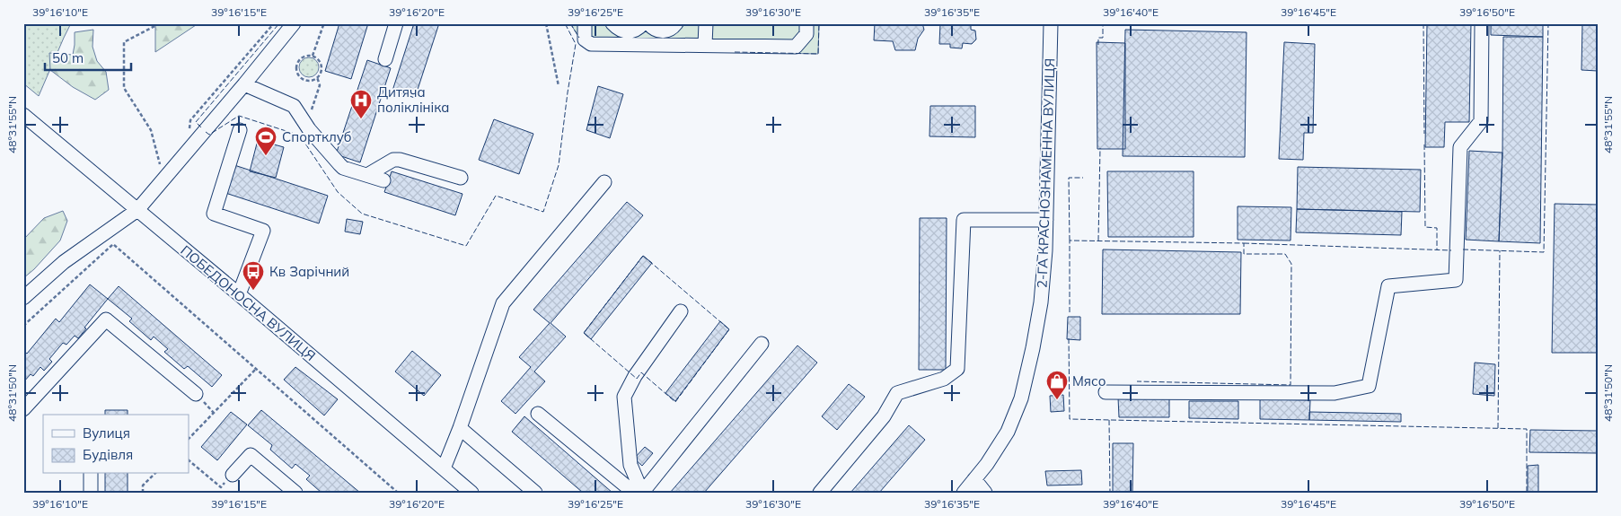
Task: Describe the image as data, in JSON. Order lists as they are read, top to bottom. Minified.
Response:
{"streets":{"street":["2-ГА КРАСНОЗНАМЕННА ВУЛИЦЯ","ПОБЕДОНОСНА ВУЛИЦЯ"]},"places":{"hospital":["Дитяча поліклініка"],"sports":["Спортклуб"],"bus stop":["Кв Зарічний"],"shop":["Мясо"]},"legend":["Вулиця","Будівля"],"scale_bar":"50 m","coordinates":["39°16'10\"E","39°16'15\"E","39°16'20\"E","39°16'25\"E","39°16'30\"E","39°16'35\"E","39°16'40\"E","39°16'45\"E","39°16'50\"E","48°31'55\"N","48°31'50\"N"]}
